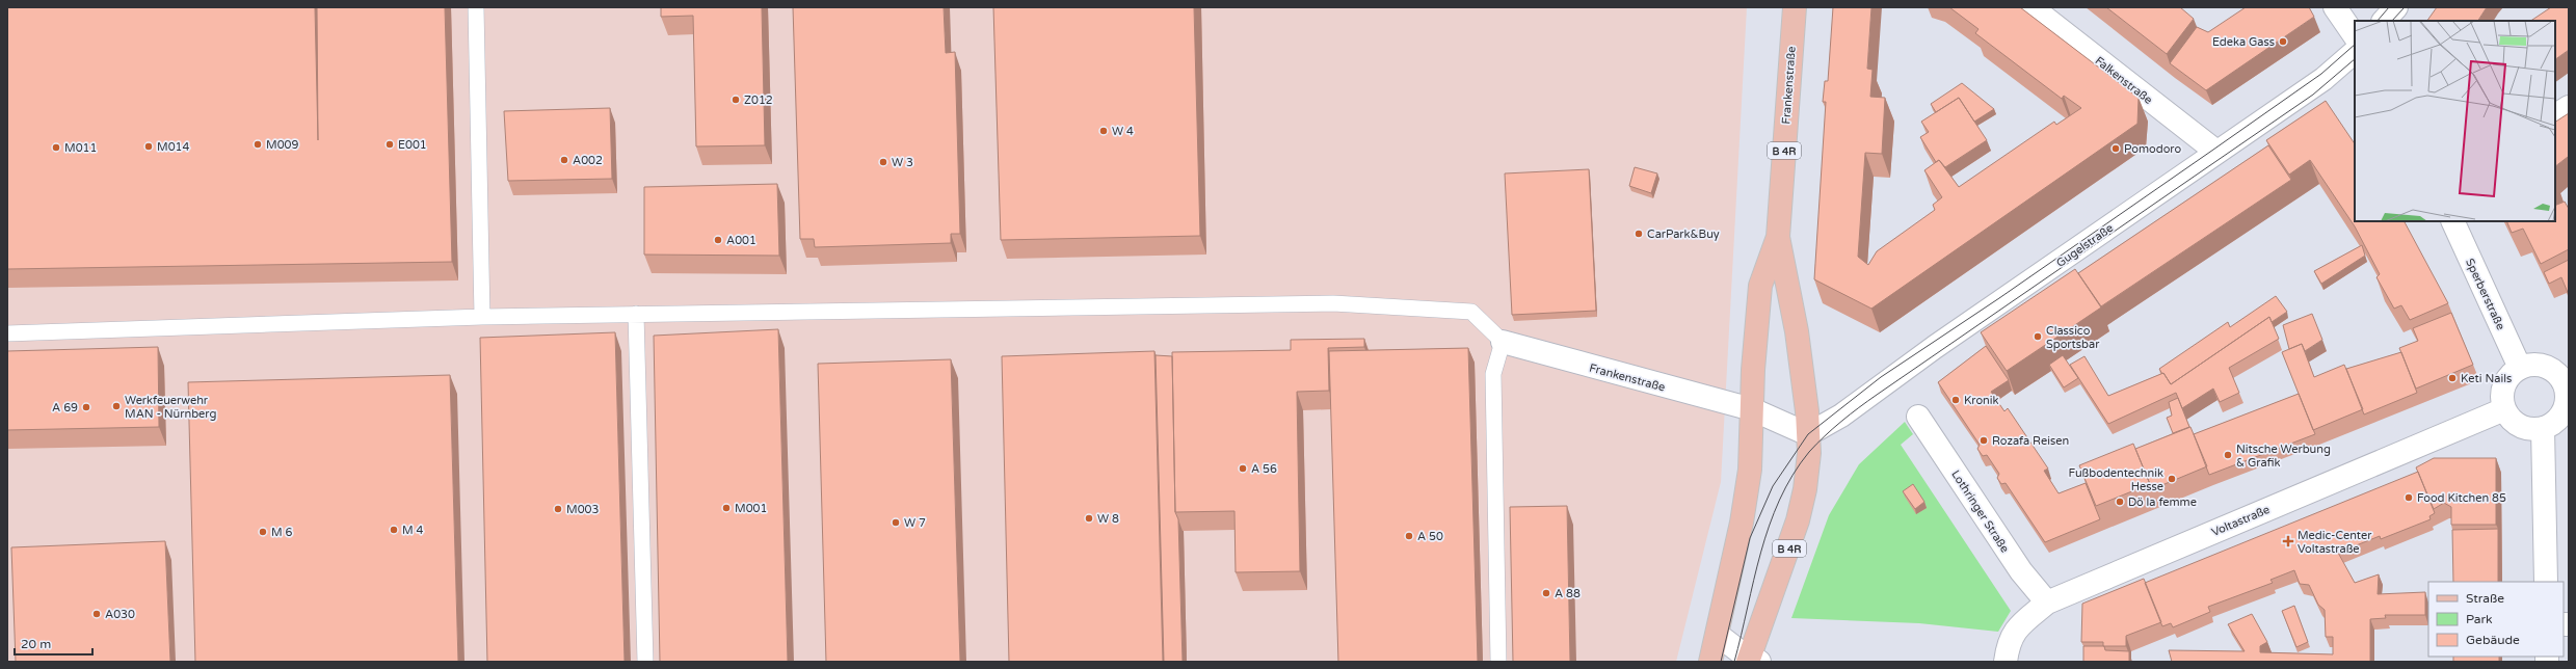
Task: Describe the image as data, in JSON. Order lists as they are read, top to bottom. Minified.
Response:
{"streets":{"main road":["Frankenstraße","B 4R"],"street":["Falkenstraße","Gugelstraße","Sperberstraße","Lothringer Straße","Voltastraße"]},"crossings":[["Falkenstraße","Gugelstraße"],["Frankenstraße","Gugelstraße"],["Sperberstraße","Voltastraße"],["Lothringer Straße","Voltastraße"]],"places":{"other":["Edeka Gass","Z012","W 4","M009","E001","M014","M011","Pomodoro","A002","W 3","CarPark&Buy","A001","Classico Sportsbar","Keti Nails","Kronik","Werkfeuerwehr MAN - Nürnberg","A 69","Rozafa Reisen","Nitsche Werbung & Grafik","A 56","Fußbodentechnik Hesse","Food Kitchen 85","Dö la femme","M001","M003","W 8","W 7","M 4","M 6","A 50","A 88","A030"],"health":["Medic-Center Voltastraße"]},"legend":["Straße","Park","Gebäude"],"scale_bar":"20 m"}
